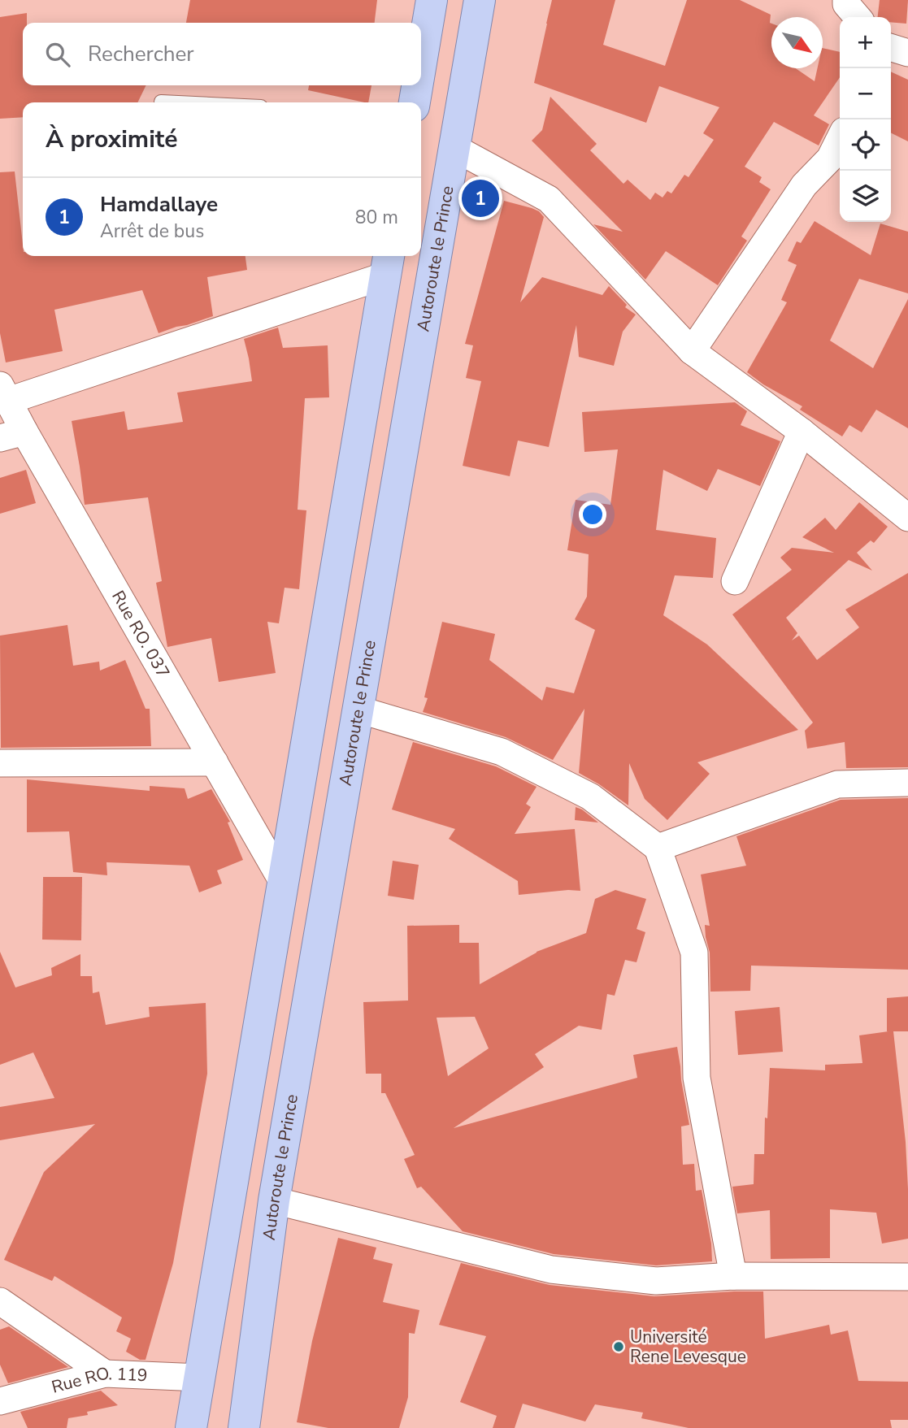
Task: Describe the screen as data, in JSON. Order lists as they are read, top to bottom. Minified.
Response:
{"streets":{"main road":["Autoroute le Prince"],"street":["Rue RO. 037","Rue RO. 119"]},"places":["Université Rene Levesque"],"north":"bottom right","page":{"map_buttons":["+","−"],"search":"Rechercher","heading":"À proximité","pins":"1","list":[{"mark":"1","name":"Hamdallaye","note":"Arrêt de bus","value":"80 m"}]}}
